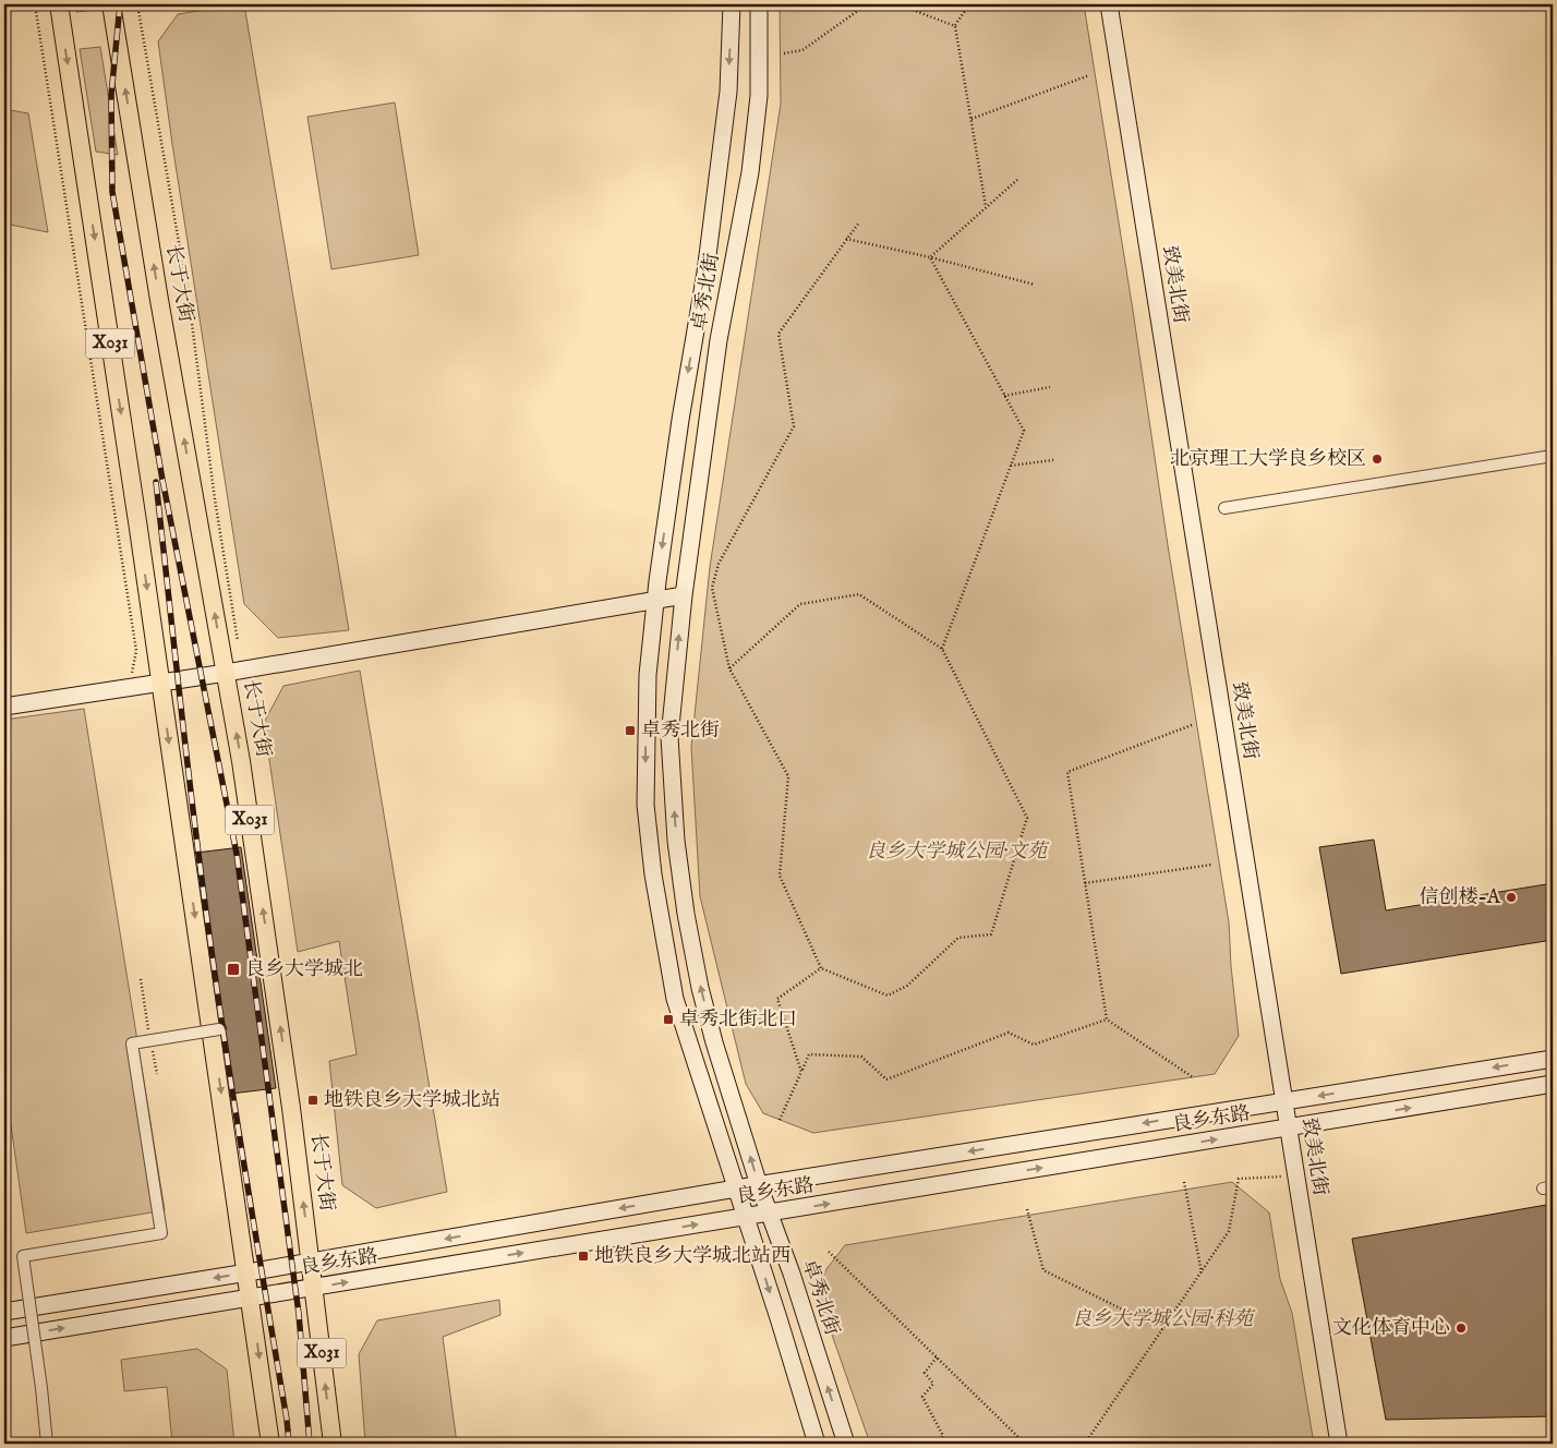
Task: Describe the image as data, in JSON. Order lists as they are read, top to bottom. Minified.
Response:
{"streets":{"main road":["长于大街","致美北街","卓秀北街","X031","良乡东路"]},"crossings":[["长于大街","良乡东路"],["致美北街","良乡东路"],["卓秀北街","良乡东路"],["X031","良乡东路"]],"parks":["良乡大学城公园·文苑","良乡大学城公园·科苑"],"places":{"other":["北京理工大学良乡校区","信创楼-A","文化体育中心"],"transit":["卓秀北街","良乡大学城北","卓秀北街北口","地铁良乡大学城北站","地铁良乡大学城北站西"]}}
